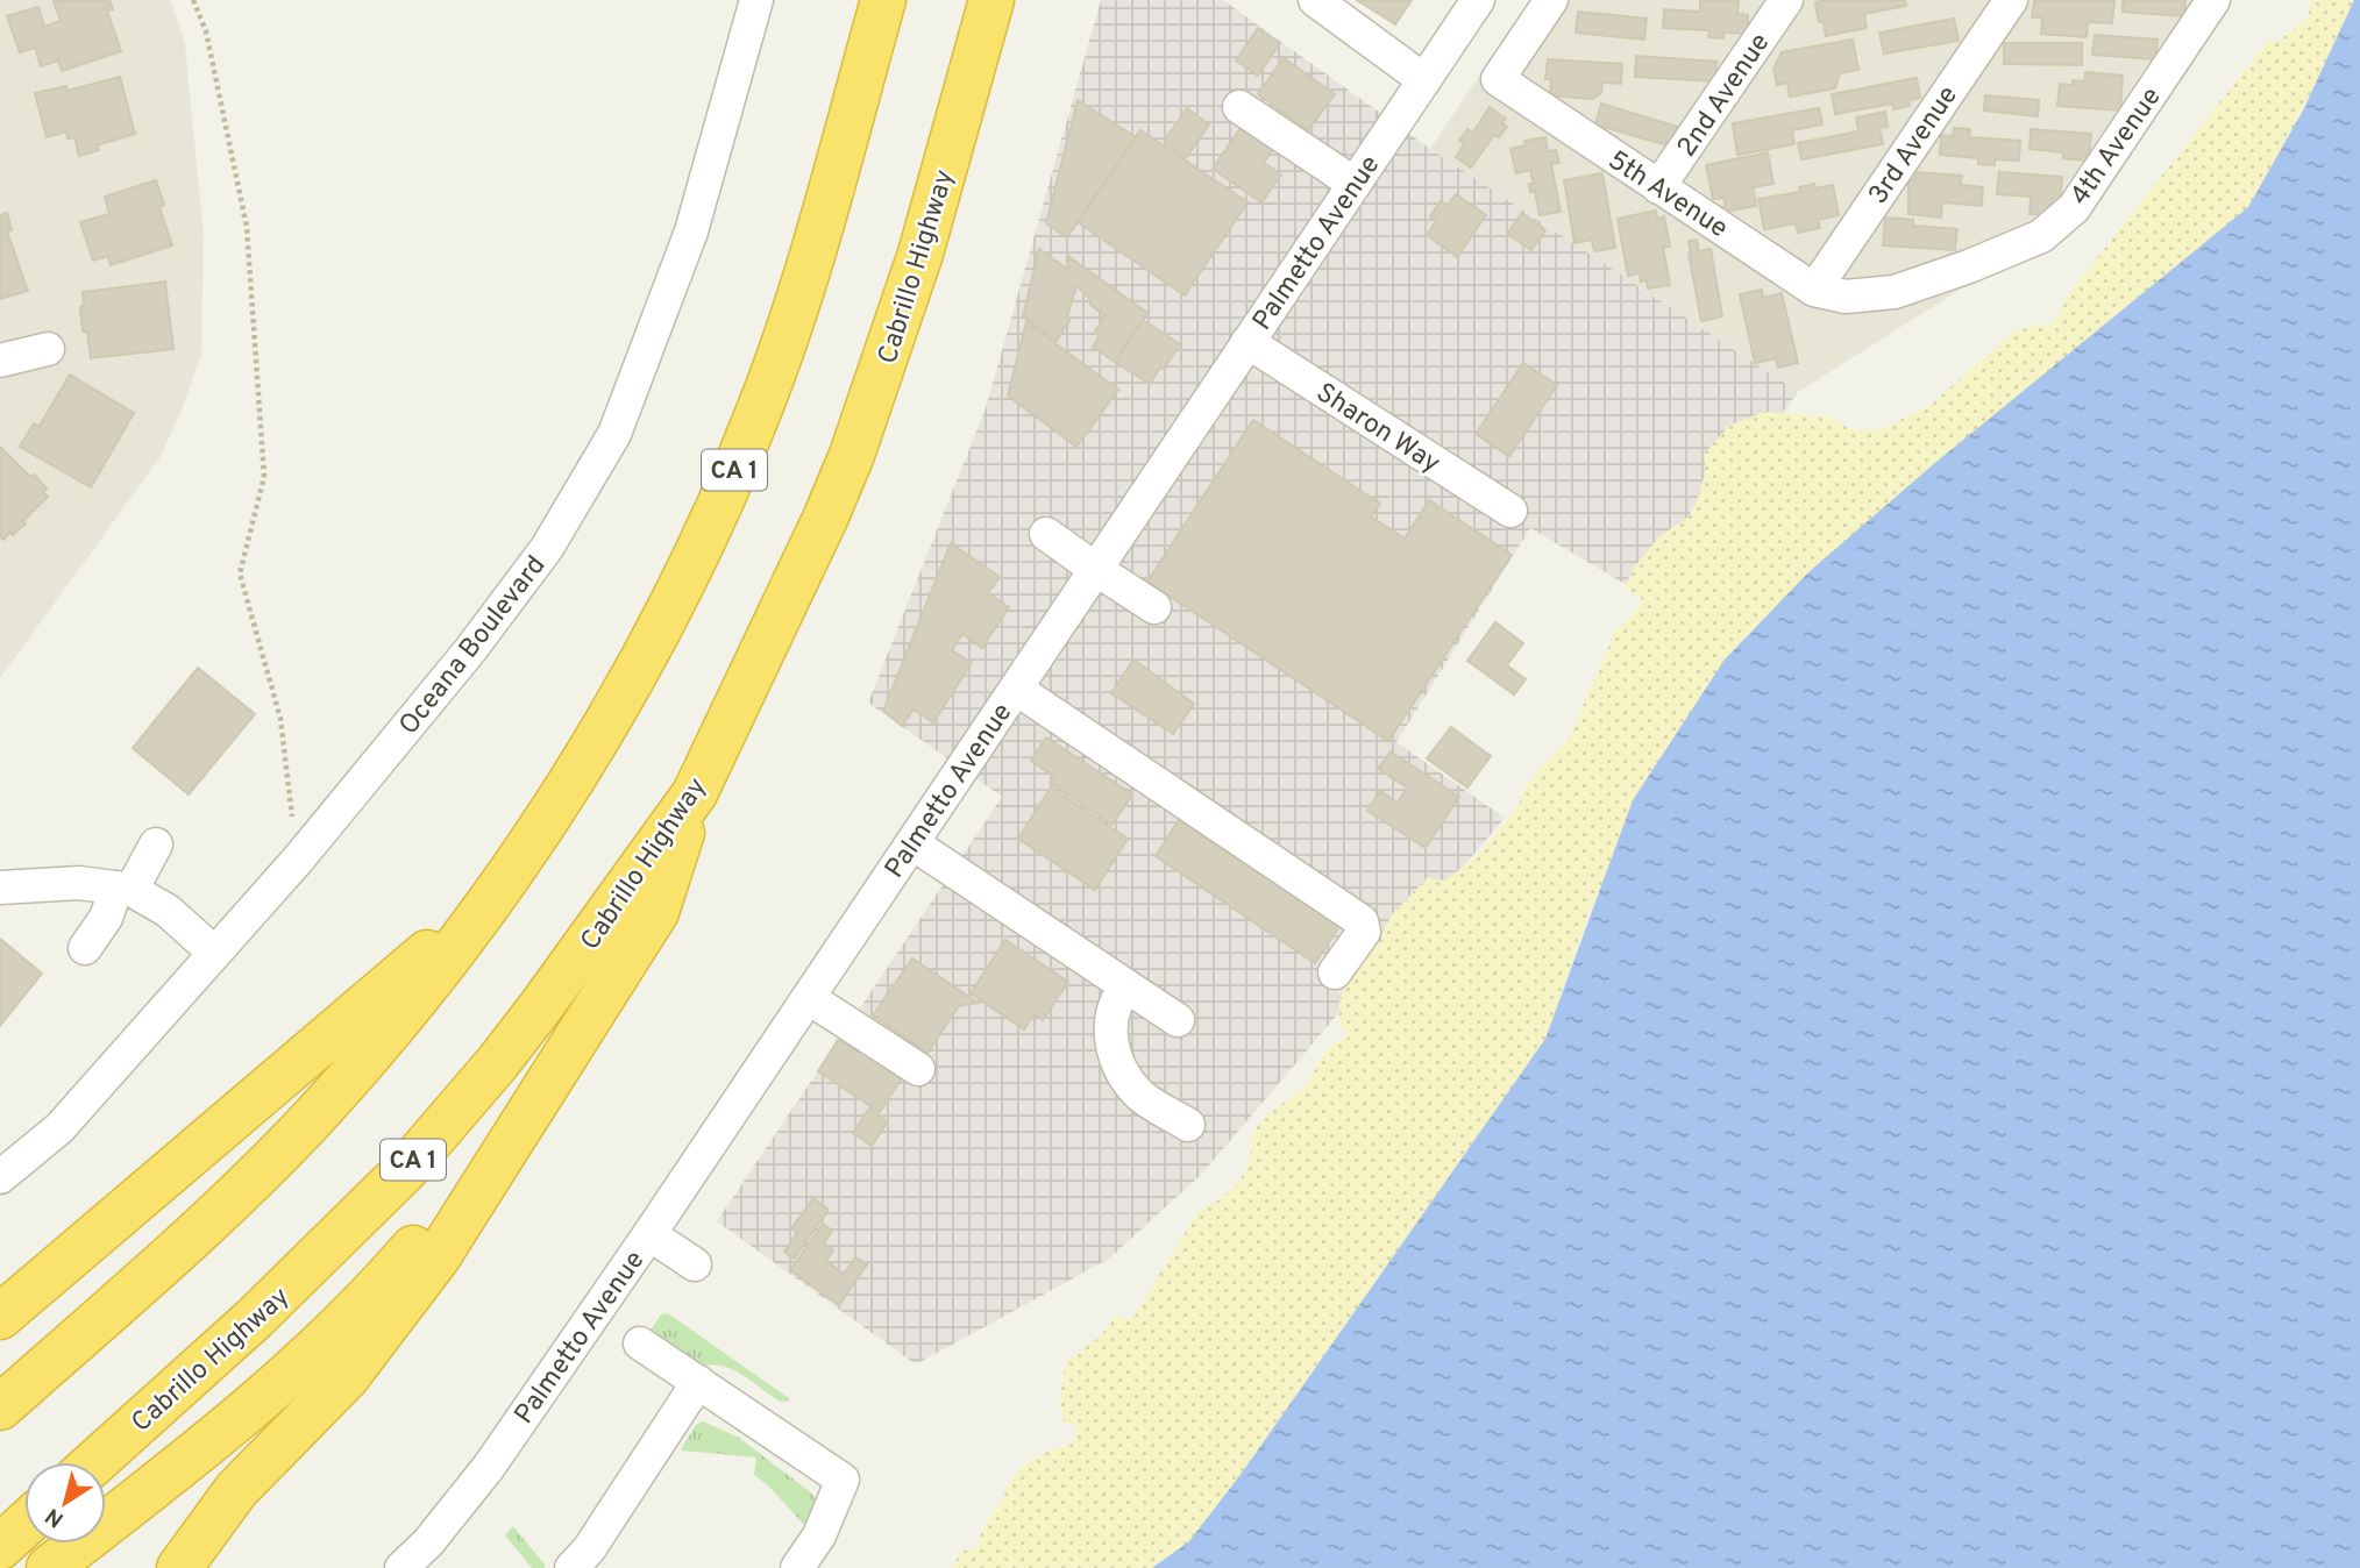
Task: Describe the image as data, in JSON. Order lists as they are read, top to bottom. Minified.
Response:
{"streets":{"highway":["Cabrillo Highway","CA 1"],"street":["2nd Avenue","3rd Avenue","4th Avenue","5th Avenue","Palmetto Avenue","Sharon Way","Oceana Boulevard"]},"crossings":[["2nd Avenue","5th Avenue"],["3rd Avenue","4th Avenue"],["3rd Avenue","5th Avenue"],["4th Avenue","5th Avenue"],["Palmetto Avenue","Sharon Way"]],"north":"bottom left"}
